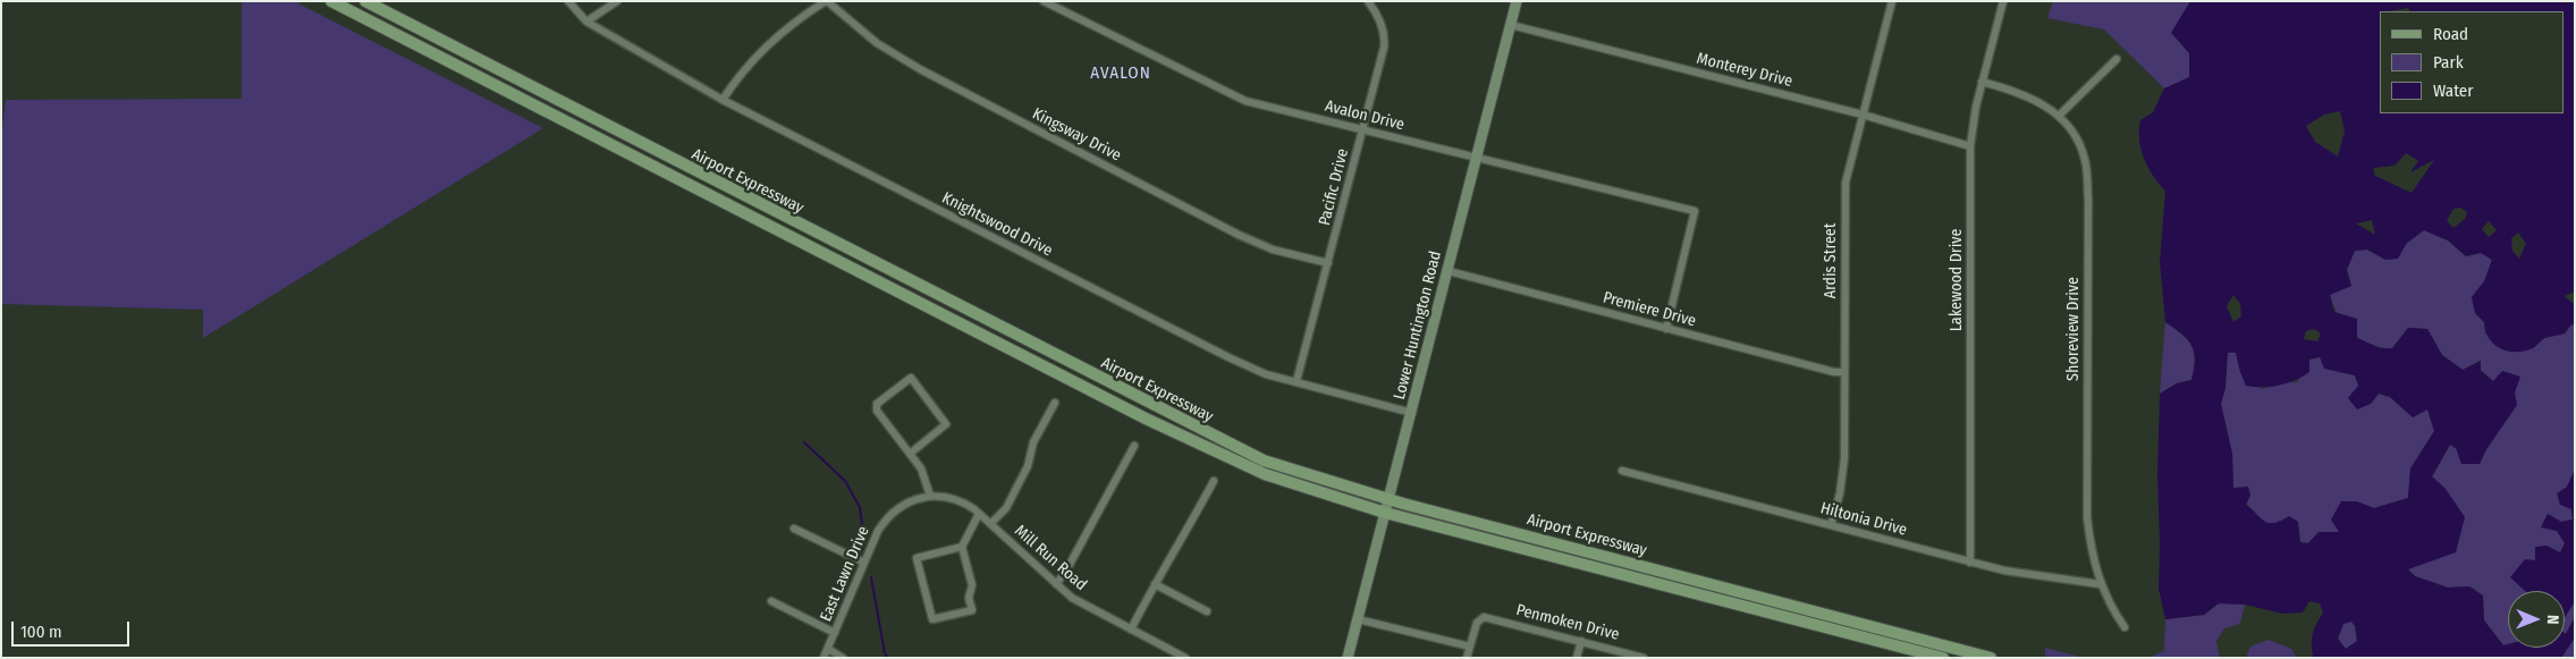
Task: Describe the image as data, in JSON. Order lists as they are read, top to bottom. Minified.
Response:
{"streets":{"main road":["Airport Expressway","Lower Huntington Road"],"street":["Monterey Drive","Avalon Drive","Kingsway Drive","Pacific Drive","Knightswood Drive","Ardis Street","Lakewood Drive","Premiere Drive","Shoreview Drive","Hiltonia Drive","Mill Run Road","East Lawn Drive","Penmoken Drive"]},"crossings":[["Monterey Drive","Ardis Street"],["Monterey Drive","Lakewood Drive"],["Monterey Drive","Lower Huntington Road"],["Avalon Drive","Pacific Drive"],["Avalon Drive","Premiere Drive"],["Avalon Drive","Lower Huntington Road"],["Kingsway Drive","Pacific Drive"],["Airport Expressway","Lower Huntington Road"],["Pacific Drive","Knightswood Drive"],["Knightswood Drive","Lower Huntington Road"],["Ardis Street","Premiere Drive"],["Ardis Street","Hiltonia Drive"],["Lakewood Drive","Shoreview Drive"],["Lakewood Drive","Hiltonia Drive"],["Premiere Drive","Lower Huntington Road"],["Shoreview Drive","Hiltonia Drive"],["Mill Run Road","East Lawn Drive"]],"districts":["AVALON"],"legend":["Road","Park","Water"],"scale_bar":"100 m","north":"right"}
